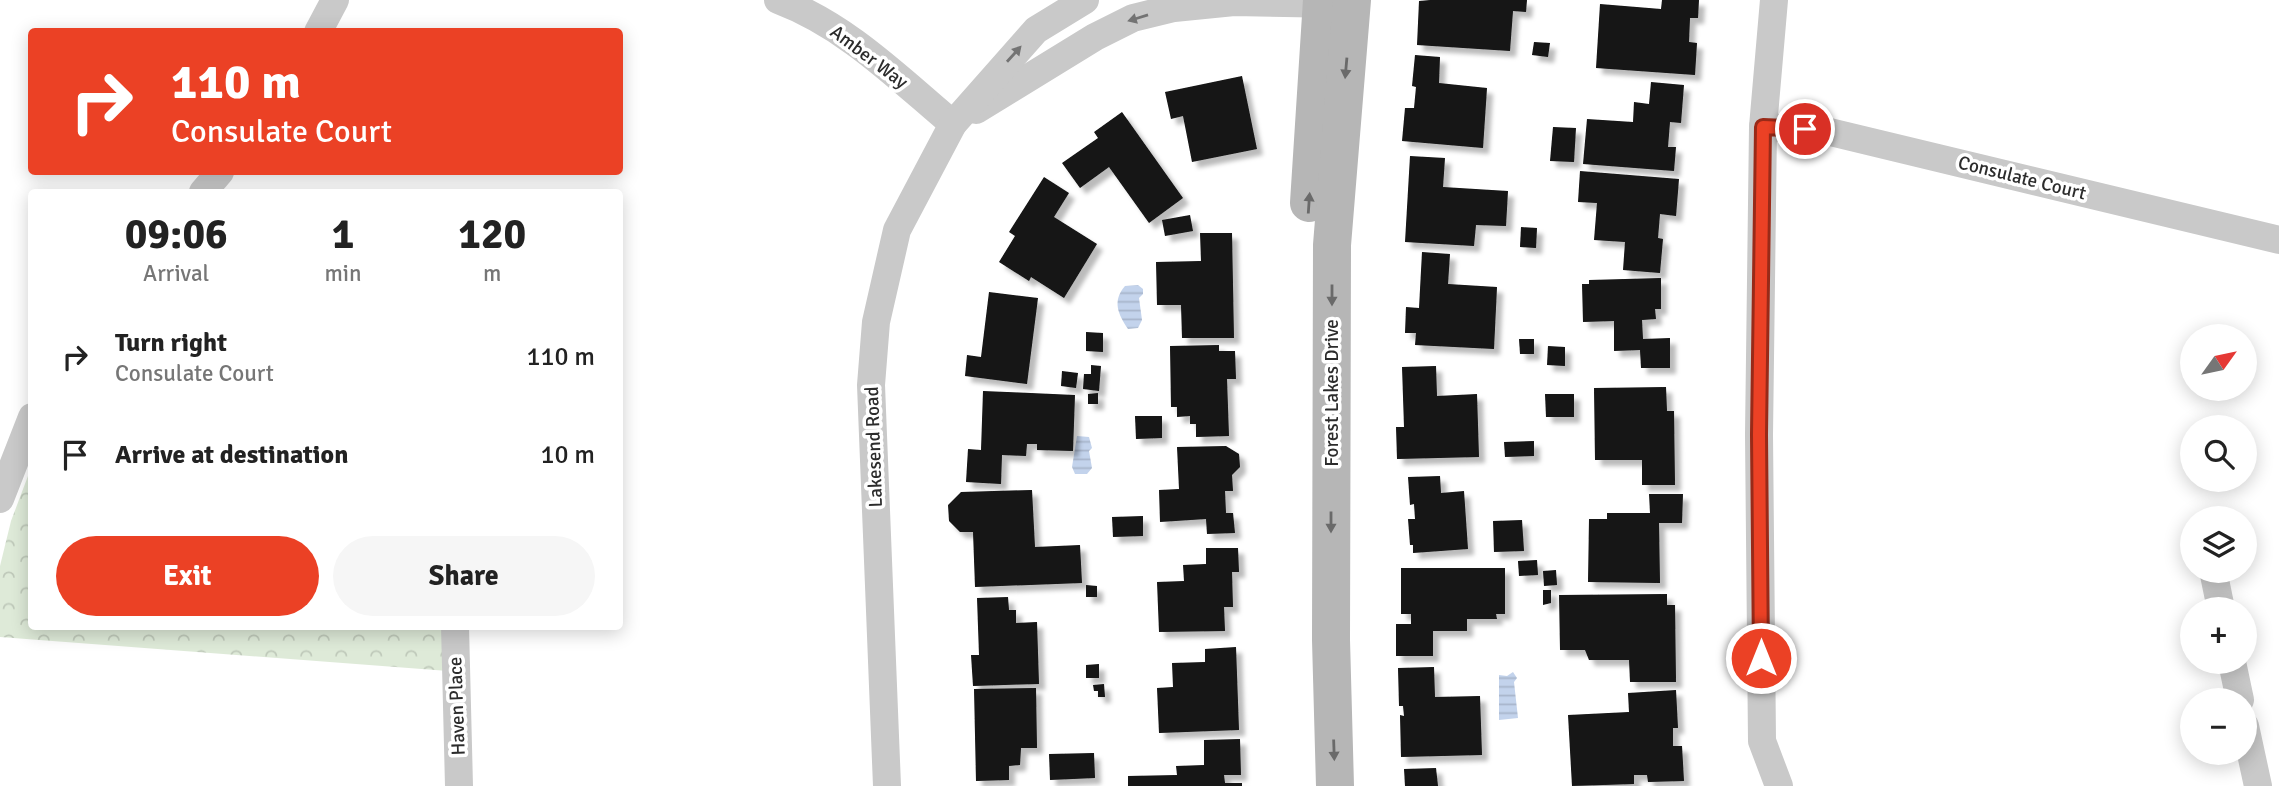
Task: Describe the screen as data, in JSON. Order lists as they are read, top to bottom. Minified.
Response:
{"streets":{"main road":["Forest Lakes Drive"],"street":["Amber Way","Consulate Court","Lakesend Road","Haven Place"]},"crossings":[["Amber Way","Lakesend Road"]],"north":"top right","page":{"turn":["110 m","Consulate Court"],"eta":["09:06","Arrival","1","min","120","m"],"list":[{"name":"Turn right","note":"Consulate Court","value":"110 m"},{"name":"Arrive at destination","value":"10 m"}],"map_buttons":["+","−"],"buttons":["Exit","Share"]}}
